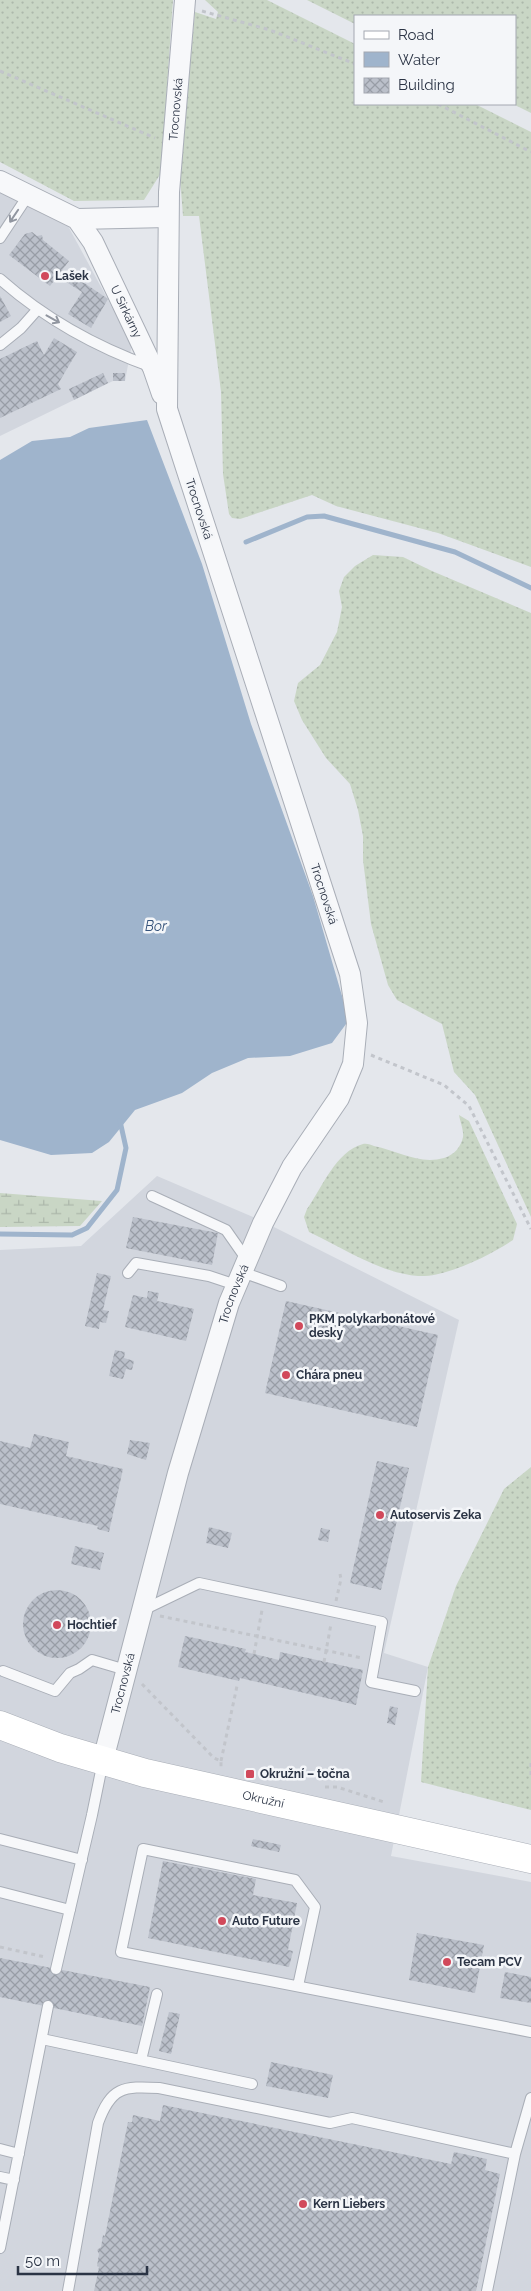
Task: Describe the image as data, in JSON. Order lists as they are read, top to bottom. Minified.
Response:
{"streets":{"main road":["Okružní"],"street":["Trocnovská","U Sirkárny"]},"crossings":[["Trocnovská","U Sirkárny"],["Trocnovská","Okružní"]],"water":["Bor"],"places":{"other":["Lašek","PKM polykarbonátové desky","Chára pneu","Autoservis Zeka","Hochtief","Auto Future","Tecam PCV","Kern Liebers"],"transit":["Okružní – točna"]},"legend":["Road","Water","Building"],"scale_bar":"50 m"}
